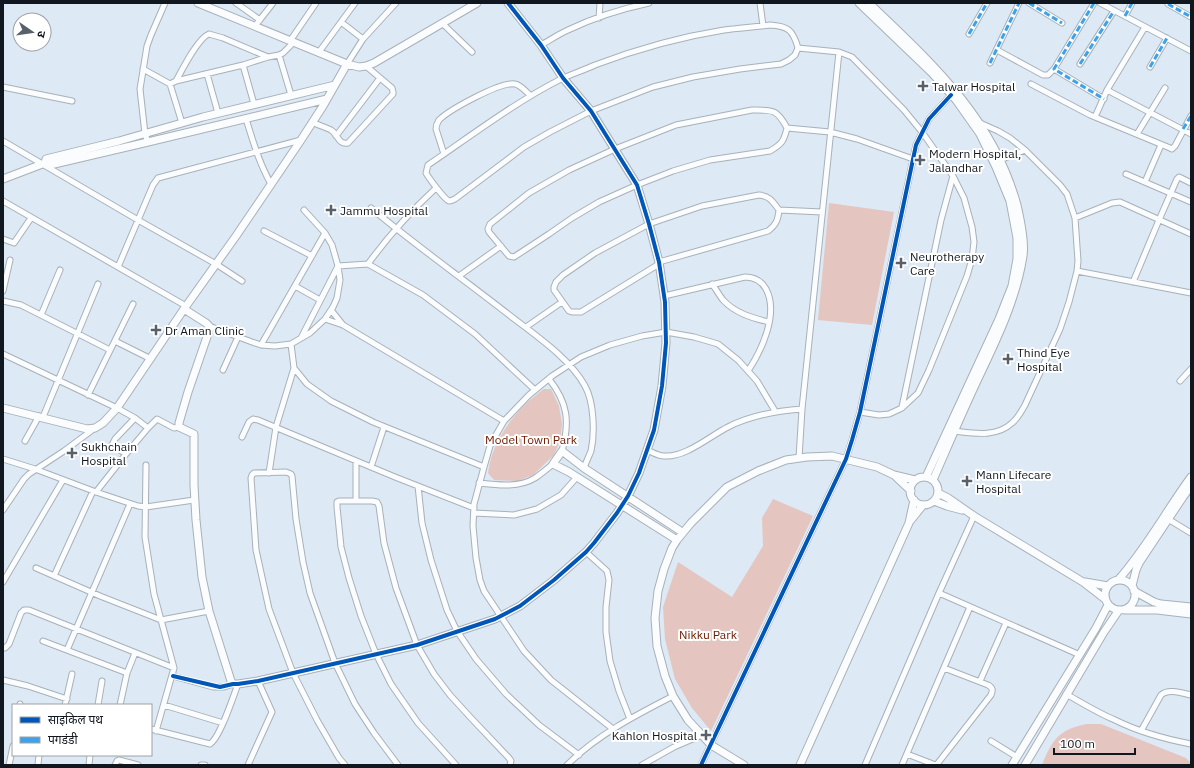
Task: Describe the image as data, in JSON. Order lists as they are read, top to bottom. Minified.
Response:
{"parks":["Model Town Park","Nikku Park"],"places":{"health":["Talwar Hospital","Modern Hospital, Jalandhar","Jammu Hospital","Neurotherapy Care","Dr Aman Clinic","Thind Eye Hospital","Sukhchain Hospital","Mann Lifecare Hospital","Kahlon Hospital"]},"legend":["साइकिल पथ","पगडंडी"],"scale_bar":"100 m","north":"right"}
